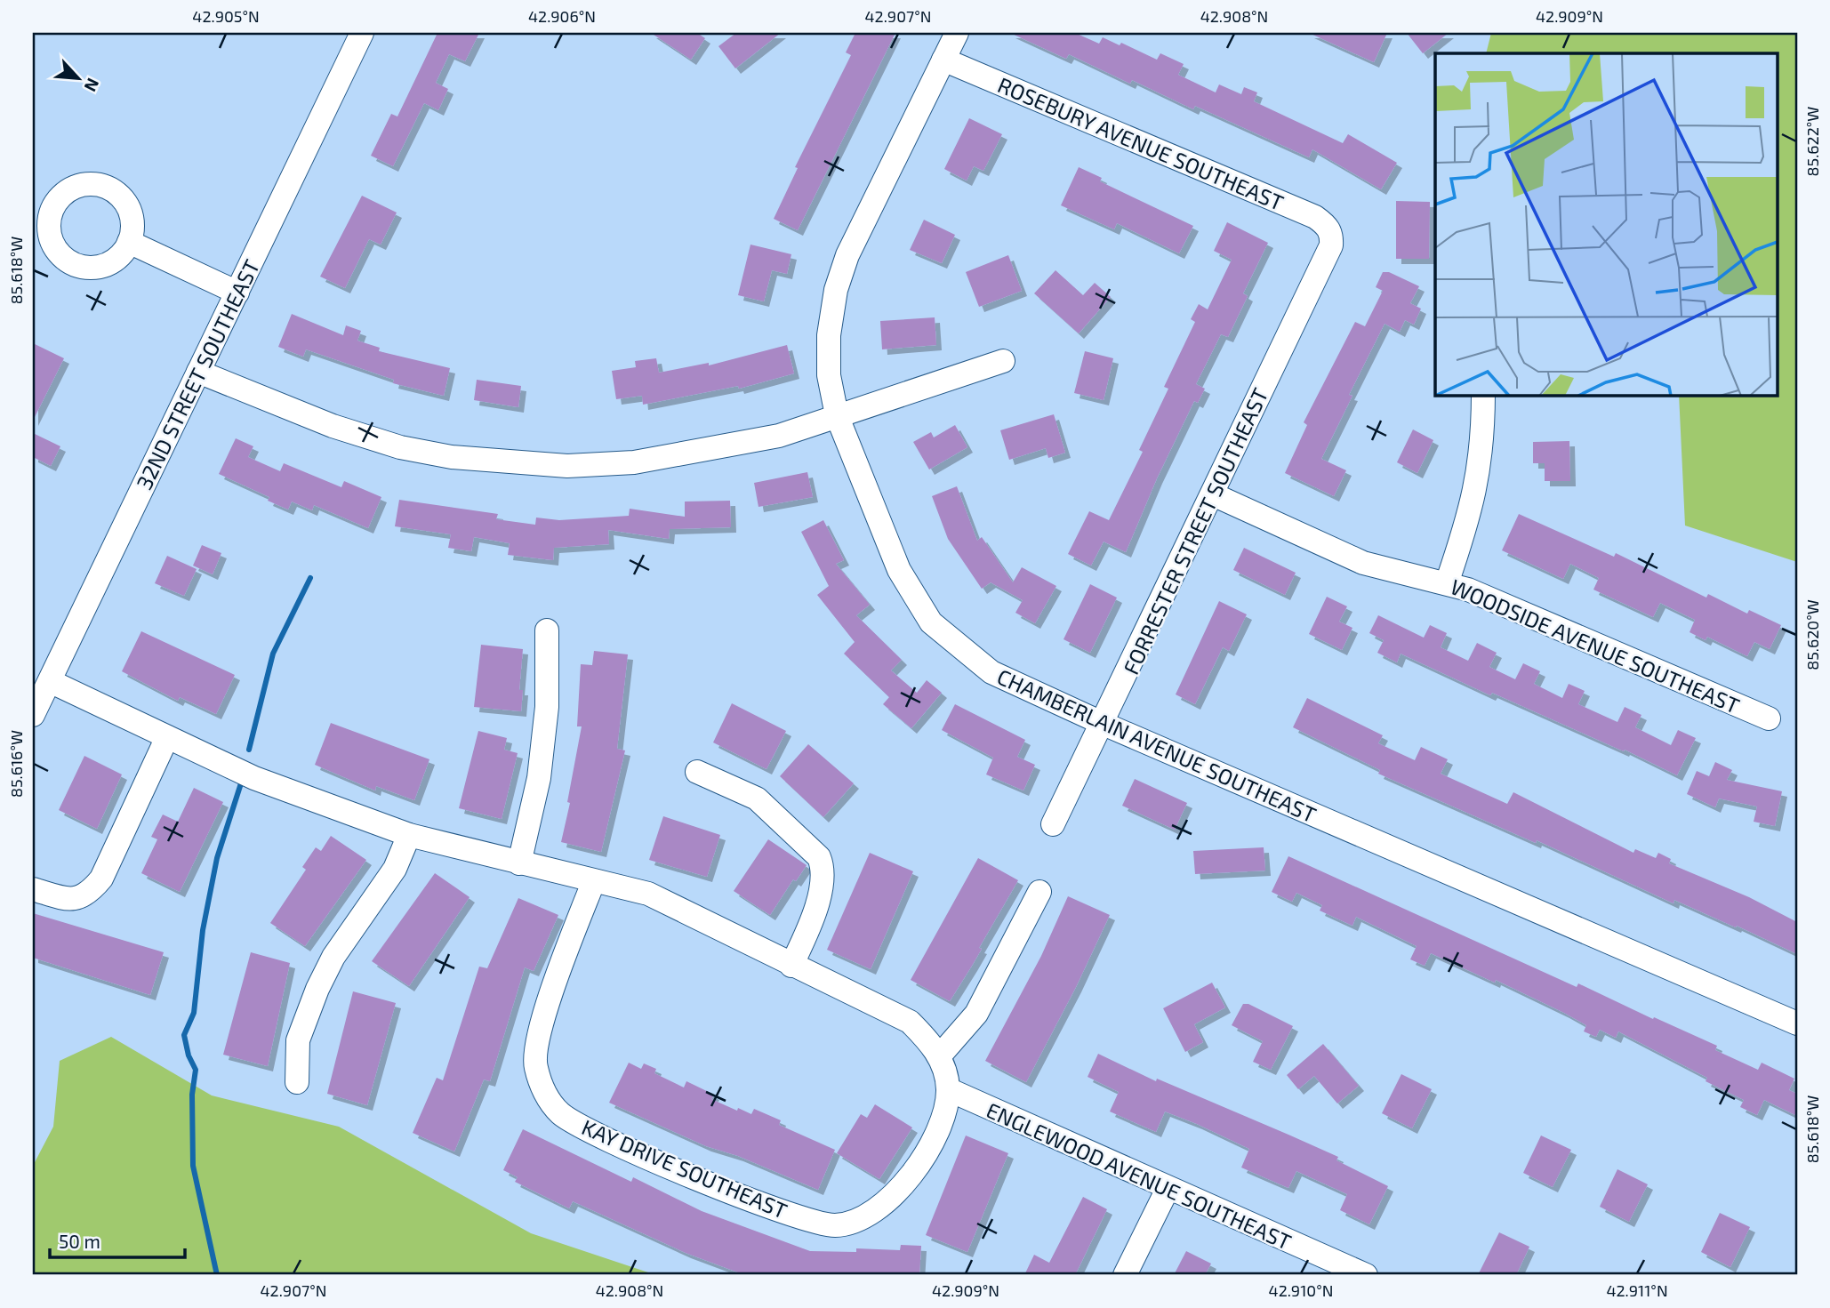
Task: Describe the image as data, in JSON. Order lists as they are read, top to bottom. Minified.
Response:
{"streets":{"street":["ROSEBURY AVENUE SOUTHEAST","32ND STREET SOUTHEAST","FORRESTER STREET SOUTHEAST","WOODSIDE AVENUE SOUTHEAST","CHAMBERLAIN AVENUE SOUTHEAST","KAY DRIVE SOUTHEAST","ENGLEWOOD AVENUE SOUTHEAST"]},"crossings":[["ROSEBURY AVENUE SOUTHEAST","FORRESTER STREET SOUTHEAST"],["ROSEBURY AVENUE SOUTHEAST","CHAMBERLAIN AVENUE SOUTHEAST"],["FORRESTER STREET SOUTHEAST","WOODSIDE AVENUE SOUTHEAST"],["FORRESTER STREET SOUTHEAST","CHAMBERLAIN AVENUE SOUTHEAST"],["KAY DRIVE SOUTHEAST","ENGLEWOOD AVENUE SOUTHEAST"]],"scale_bar":"50 m","north":"bottom right","coordinates":["42.905°N","42.906°N","42.907°N","42.908°N","42.909°N","85.622°W","85.618°W","85.620°W","85.616°W","42.910°N","42.911°N"]}
